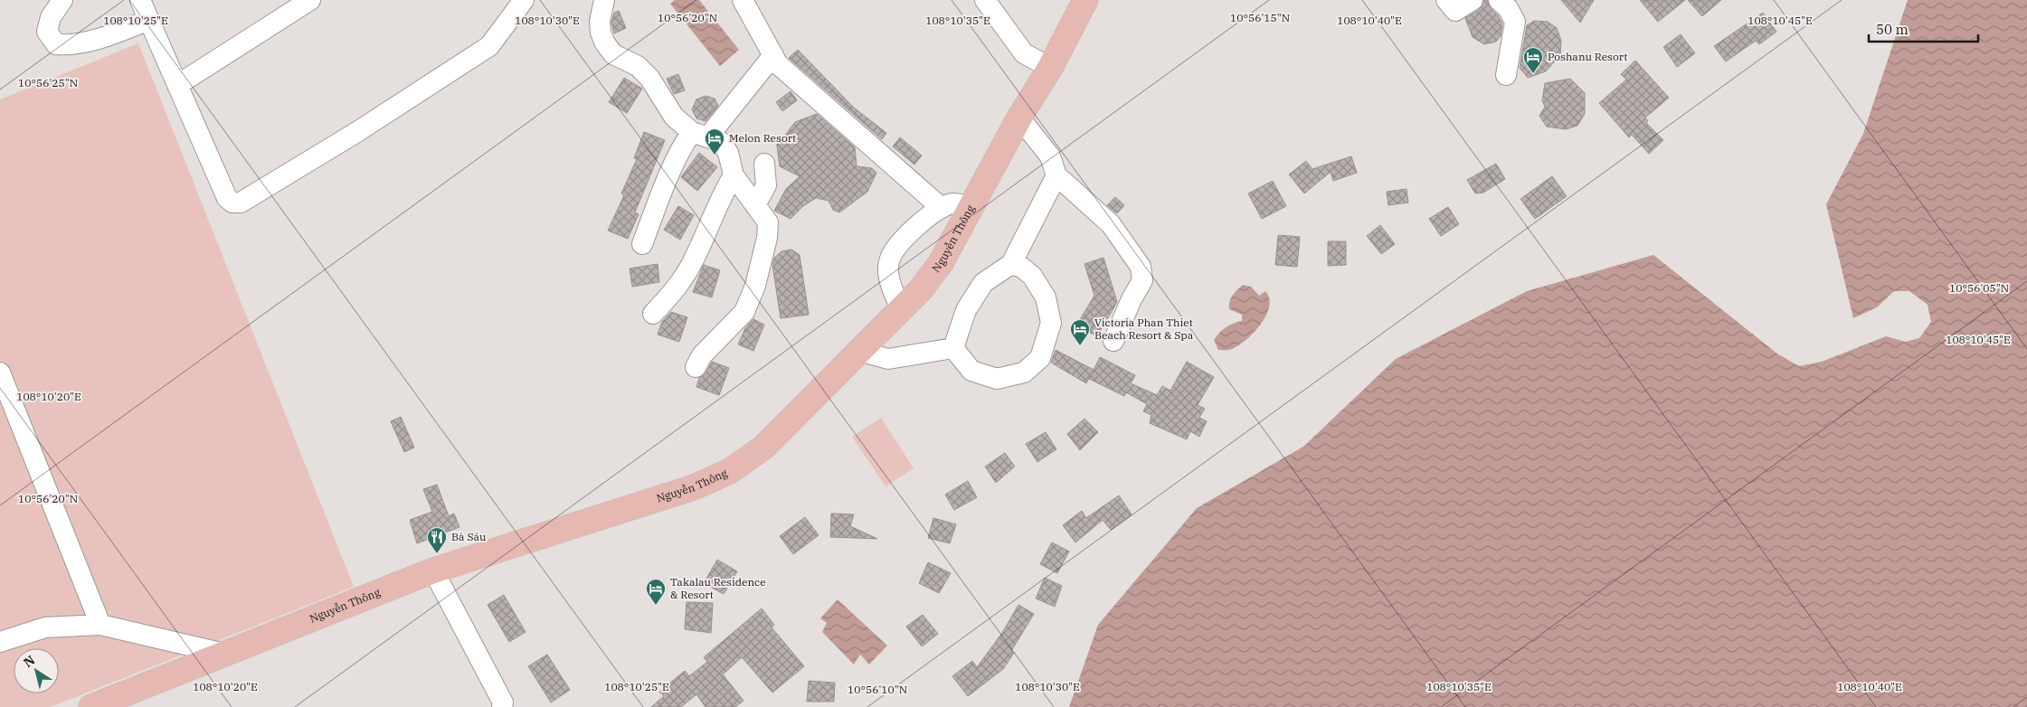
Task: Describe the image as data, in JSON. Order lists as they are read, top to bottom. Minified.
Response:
{"streets":{"main road":["Nguyễn Thông"]},"places":{"hotel":["Poshanu Resort","Melon Resort","Victoria Phan Thiet Beach Resort & Spa","Takalau Residence & Resort"],"restaurant":["Bà Sáu"]},"scale_bar":"50 m","north":"top left","coordinates":["10°56'20\"N","10°56'15\"N","108°10'25\"E","108°10'30\"E","108°10'35\"E","108°10'40\"E","108°10'45\"E","10°56'25\"N","10°56'05\"N","108°10'20\"E","10°56'10\"N"]}
